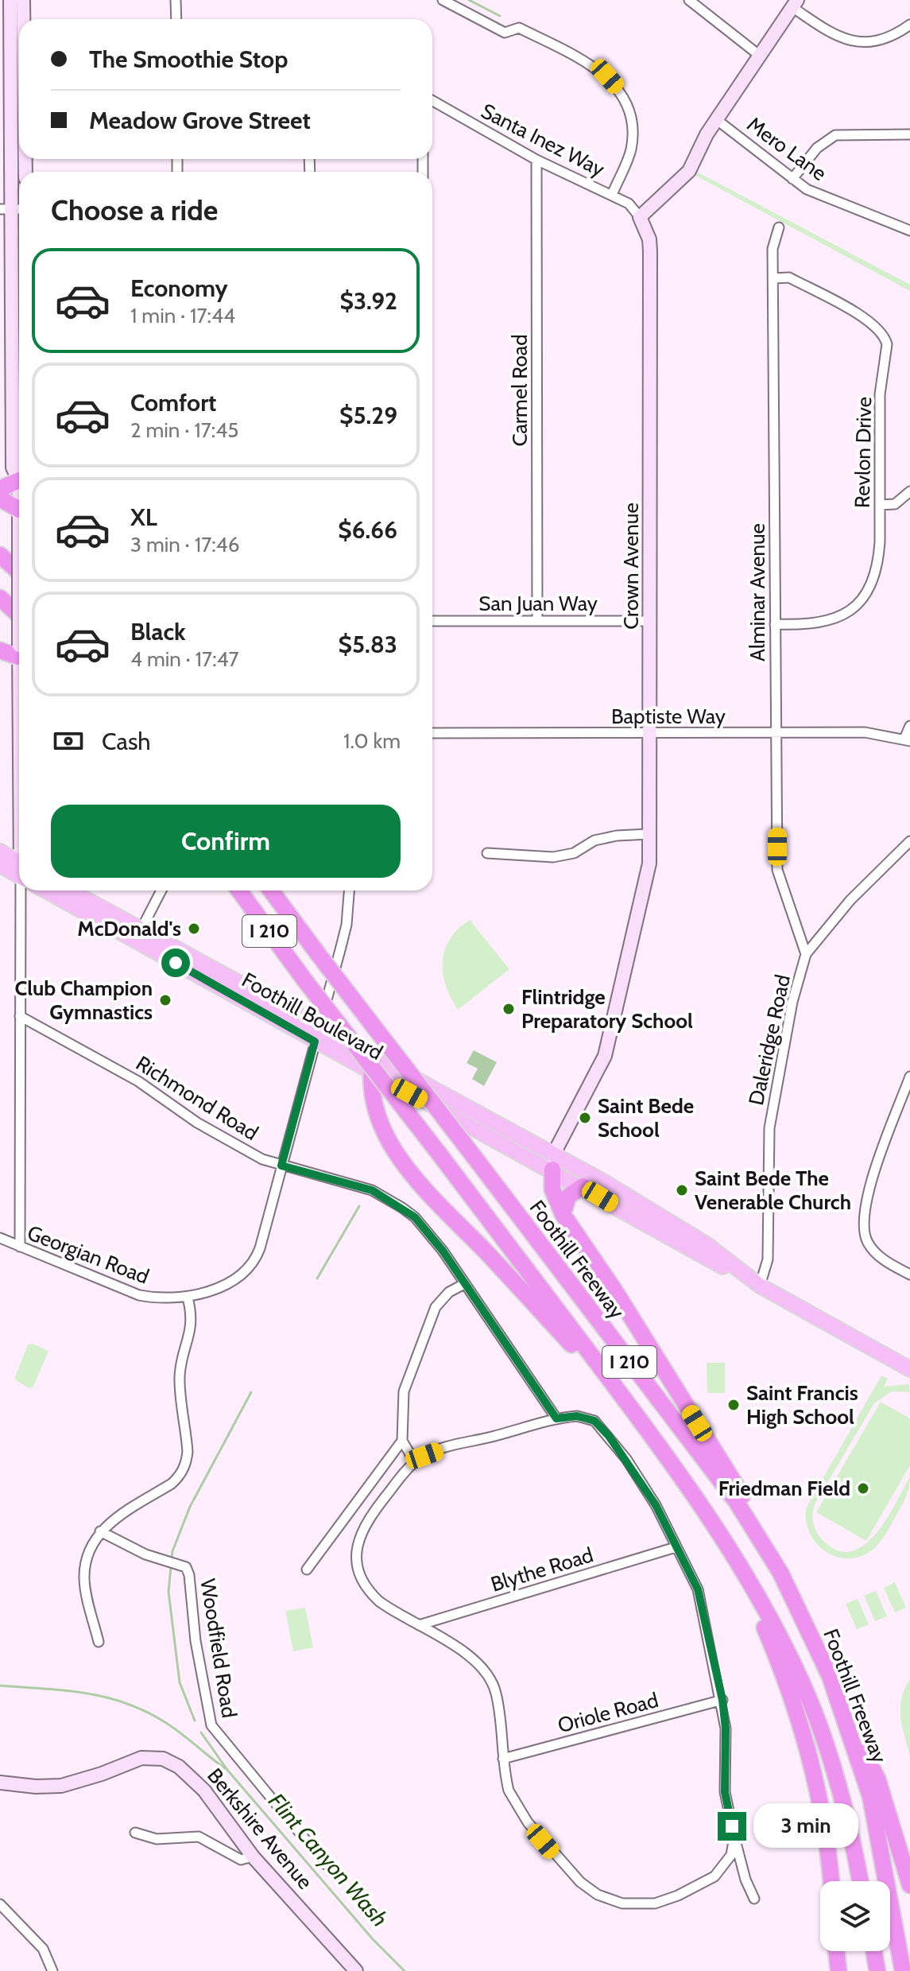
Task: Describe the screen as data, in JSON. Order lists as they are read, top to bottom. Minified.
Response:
{"streets":{"highway":["I 210","Foothill Freeway"],"main road":["Foothill Boulevard"],"street":["Santa Inez Way","Mero Lane","Carmel Road","Revlon Drive","Crown Avenue","Alminar Avenue","San Juan Way","Baptiste Way","Daleridge Road","Richmond Road","Georgian Road","Blythe Road","Woodfield Road","Oriole Road","Berkshire Avenue"]},"crossings":[["Santa Inez Way","Carmel Road"],["Santa Inez Way","Crown Avenue"],["Carmel Road","San Juan Way"],["Revlon Drive","Alminar Avenue"],["Crown Avenue","San Juan Way"],["Crown Avenue","Baptiste Way"],["Crown Avenue","Foothill Boulevard"],["Alminar Avenue","Baptiste Way"],["Alminar Avenue","Daleridge Road"],["Foothill Boulevard","Daleridge Road"],["Foothill Boulevard","Georgian Road"],["Richmond Road","Georgian Road"]],"water":["Flint Canyon Wash"],"places":["McDonald's","Club Champion Gymnastics","Flintridge Preparatory School","Saint Bede School","Saint Bede The Venerable Church","Saint Francis High School","Friedman Field"],"page":{"banner":["The Smoothie Stop","Meadow Grove Street"],"heading":"Choose a ride","list":[{"name":"Economy","note":"1 min · 17:44","value":"$3.92"},{"name":"Comfort","note":"2 min · 17:45","value":"$5.29"},{"name":"XL","note":"3 min · 17:46","value":"$6.66"},{"name":"Black","note":"4 min · 17:47","value":"$5.83"}],"pay":["Cash","1.0 km"],"buttons":"Confirm","bubble":"3 min"}}
